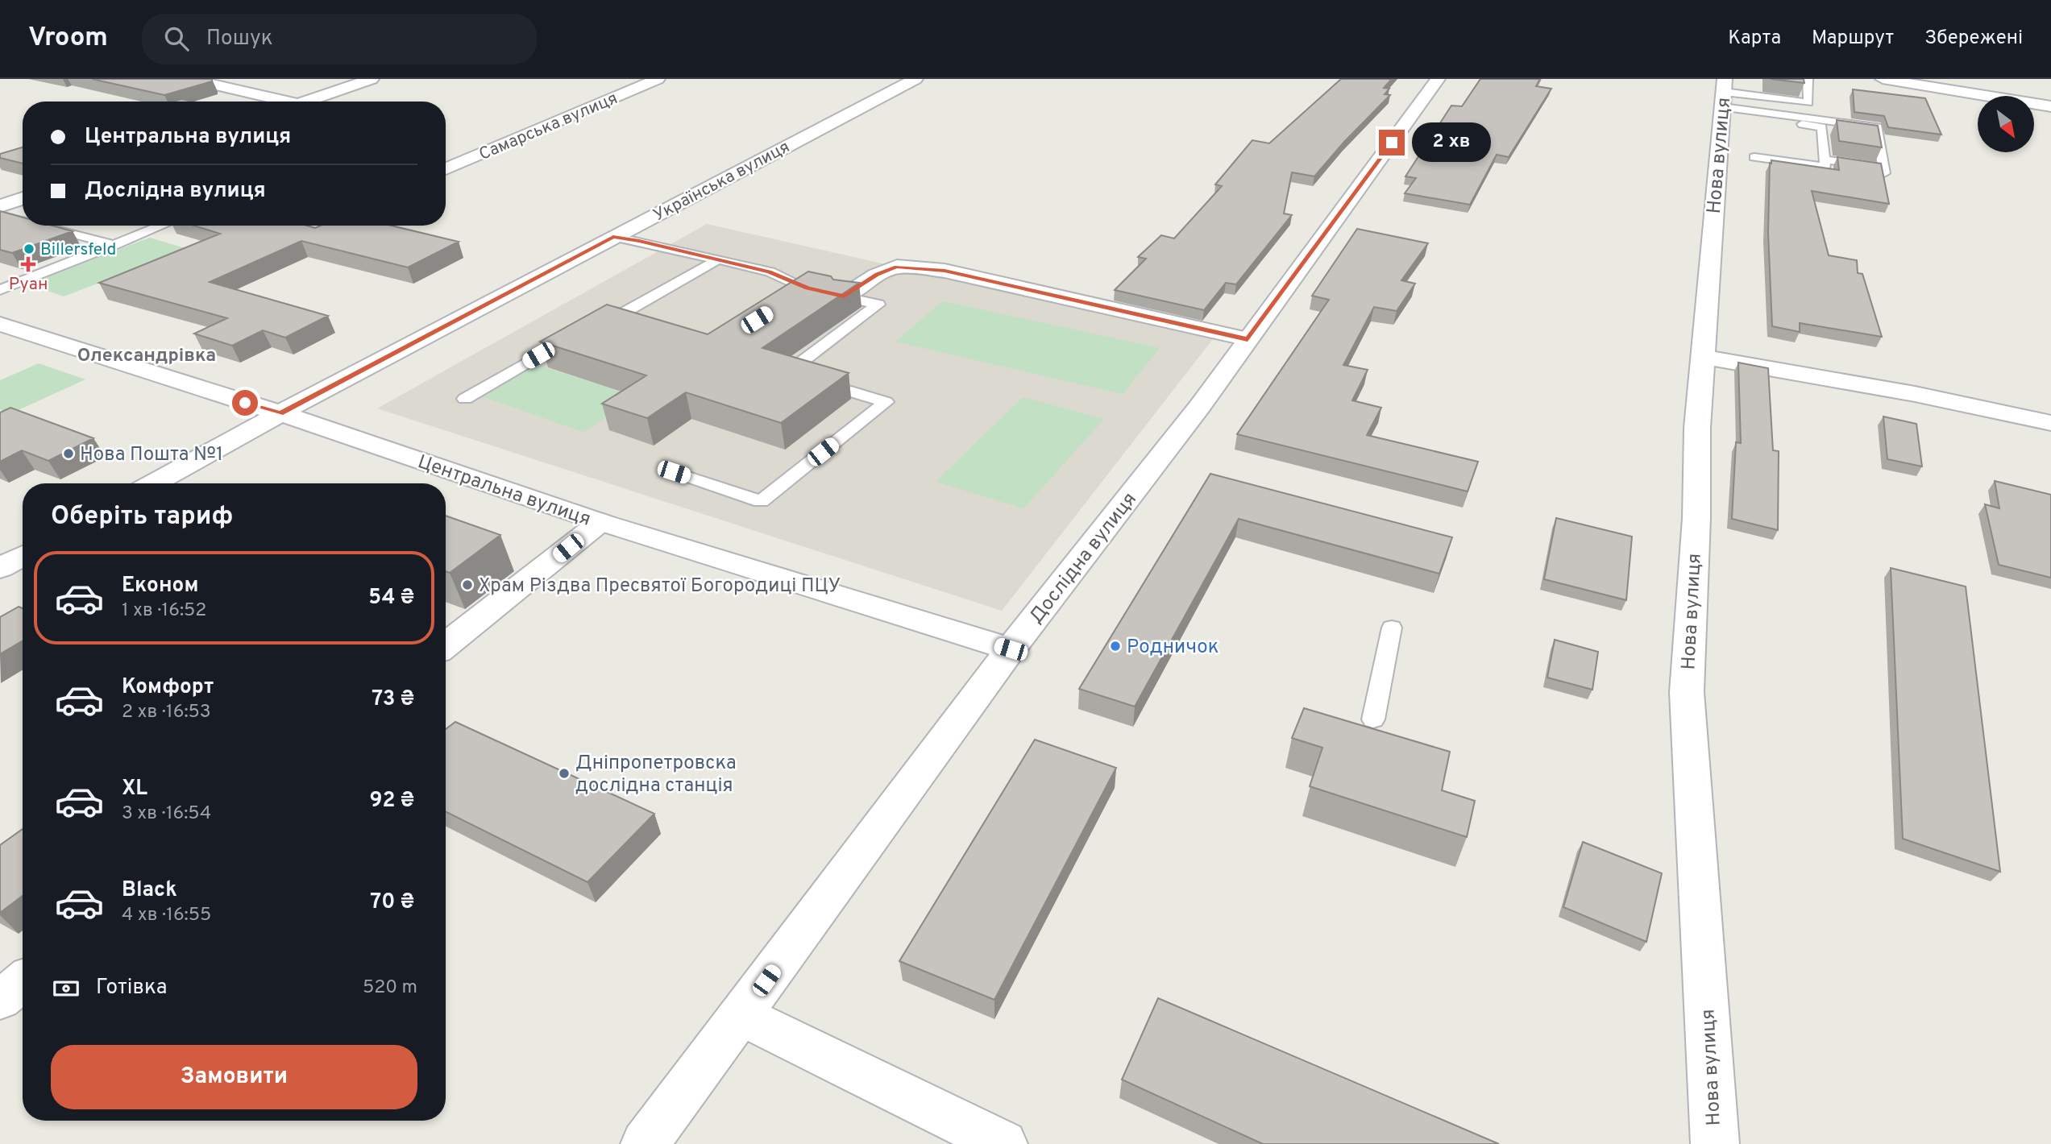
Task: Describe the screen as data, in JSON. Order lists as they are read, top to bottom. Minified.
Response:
{"streets":{"street":["Самарська вулиця","Нова вулиця","Українська вулиця","Центральна вулиця","Дослідна вулиця"]},"crossings":[["Українська вулиця","Центральна вулиця"],["Центральна вулиця","Дослідна вулиця"]],"districts":["Олександрівка"],"places":{"other":["Billersfeld","Нова Пошта №1","Храм Різдва Пресвятої Богородиці ПЦУ","Родничок","Дніпропетровска дослідна станція"],"health":["Руан"]},"north":"bottom right","page":{"header":"Vroom","search":"Пошук","nav":["Карта","Маршрут","Збережені"],"banner":["Центральна вулиця","Дослідна вулиця"],"bubble":"2 хв","heading":"Оберіть тариф","list":[{"name":"Економ","note":"1 хв · 16:52","value":"54 ₴"},{"name":"Комфорт","note":"2 хв · 16:53","value":"73 ₴"},{"name":"XL","note":"3 хв · 16:54","value":"92 ₴"},{"name":"Black","note":"4 хв · 16:55","value":"70 ₴"}],"pay":["Готівка","520 m"],"buttons":"Замовити"}}
